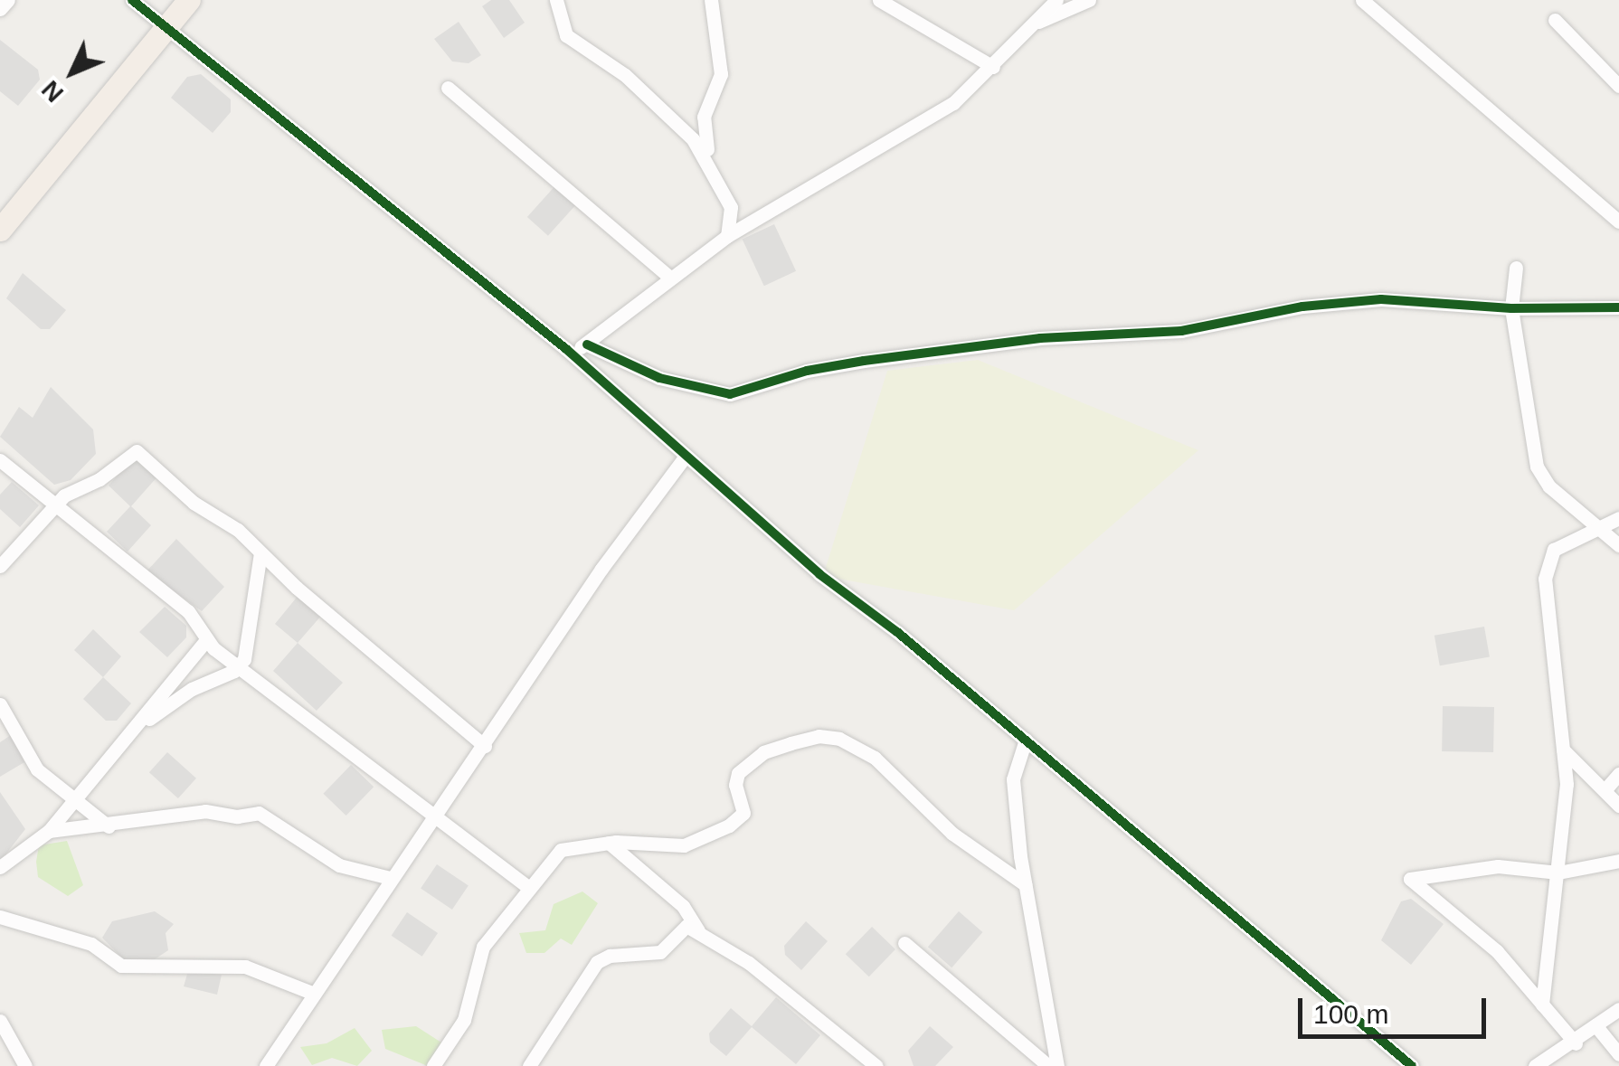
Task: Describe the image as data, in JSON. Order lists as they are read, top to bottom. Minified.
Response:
{"scale_bar":"100 m","north":"bottom left"}
